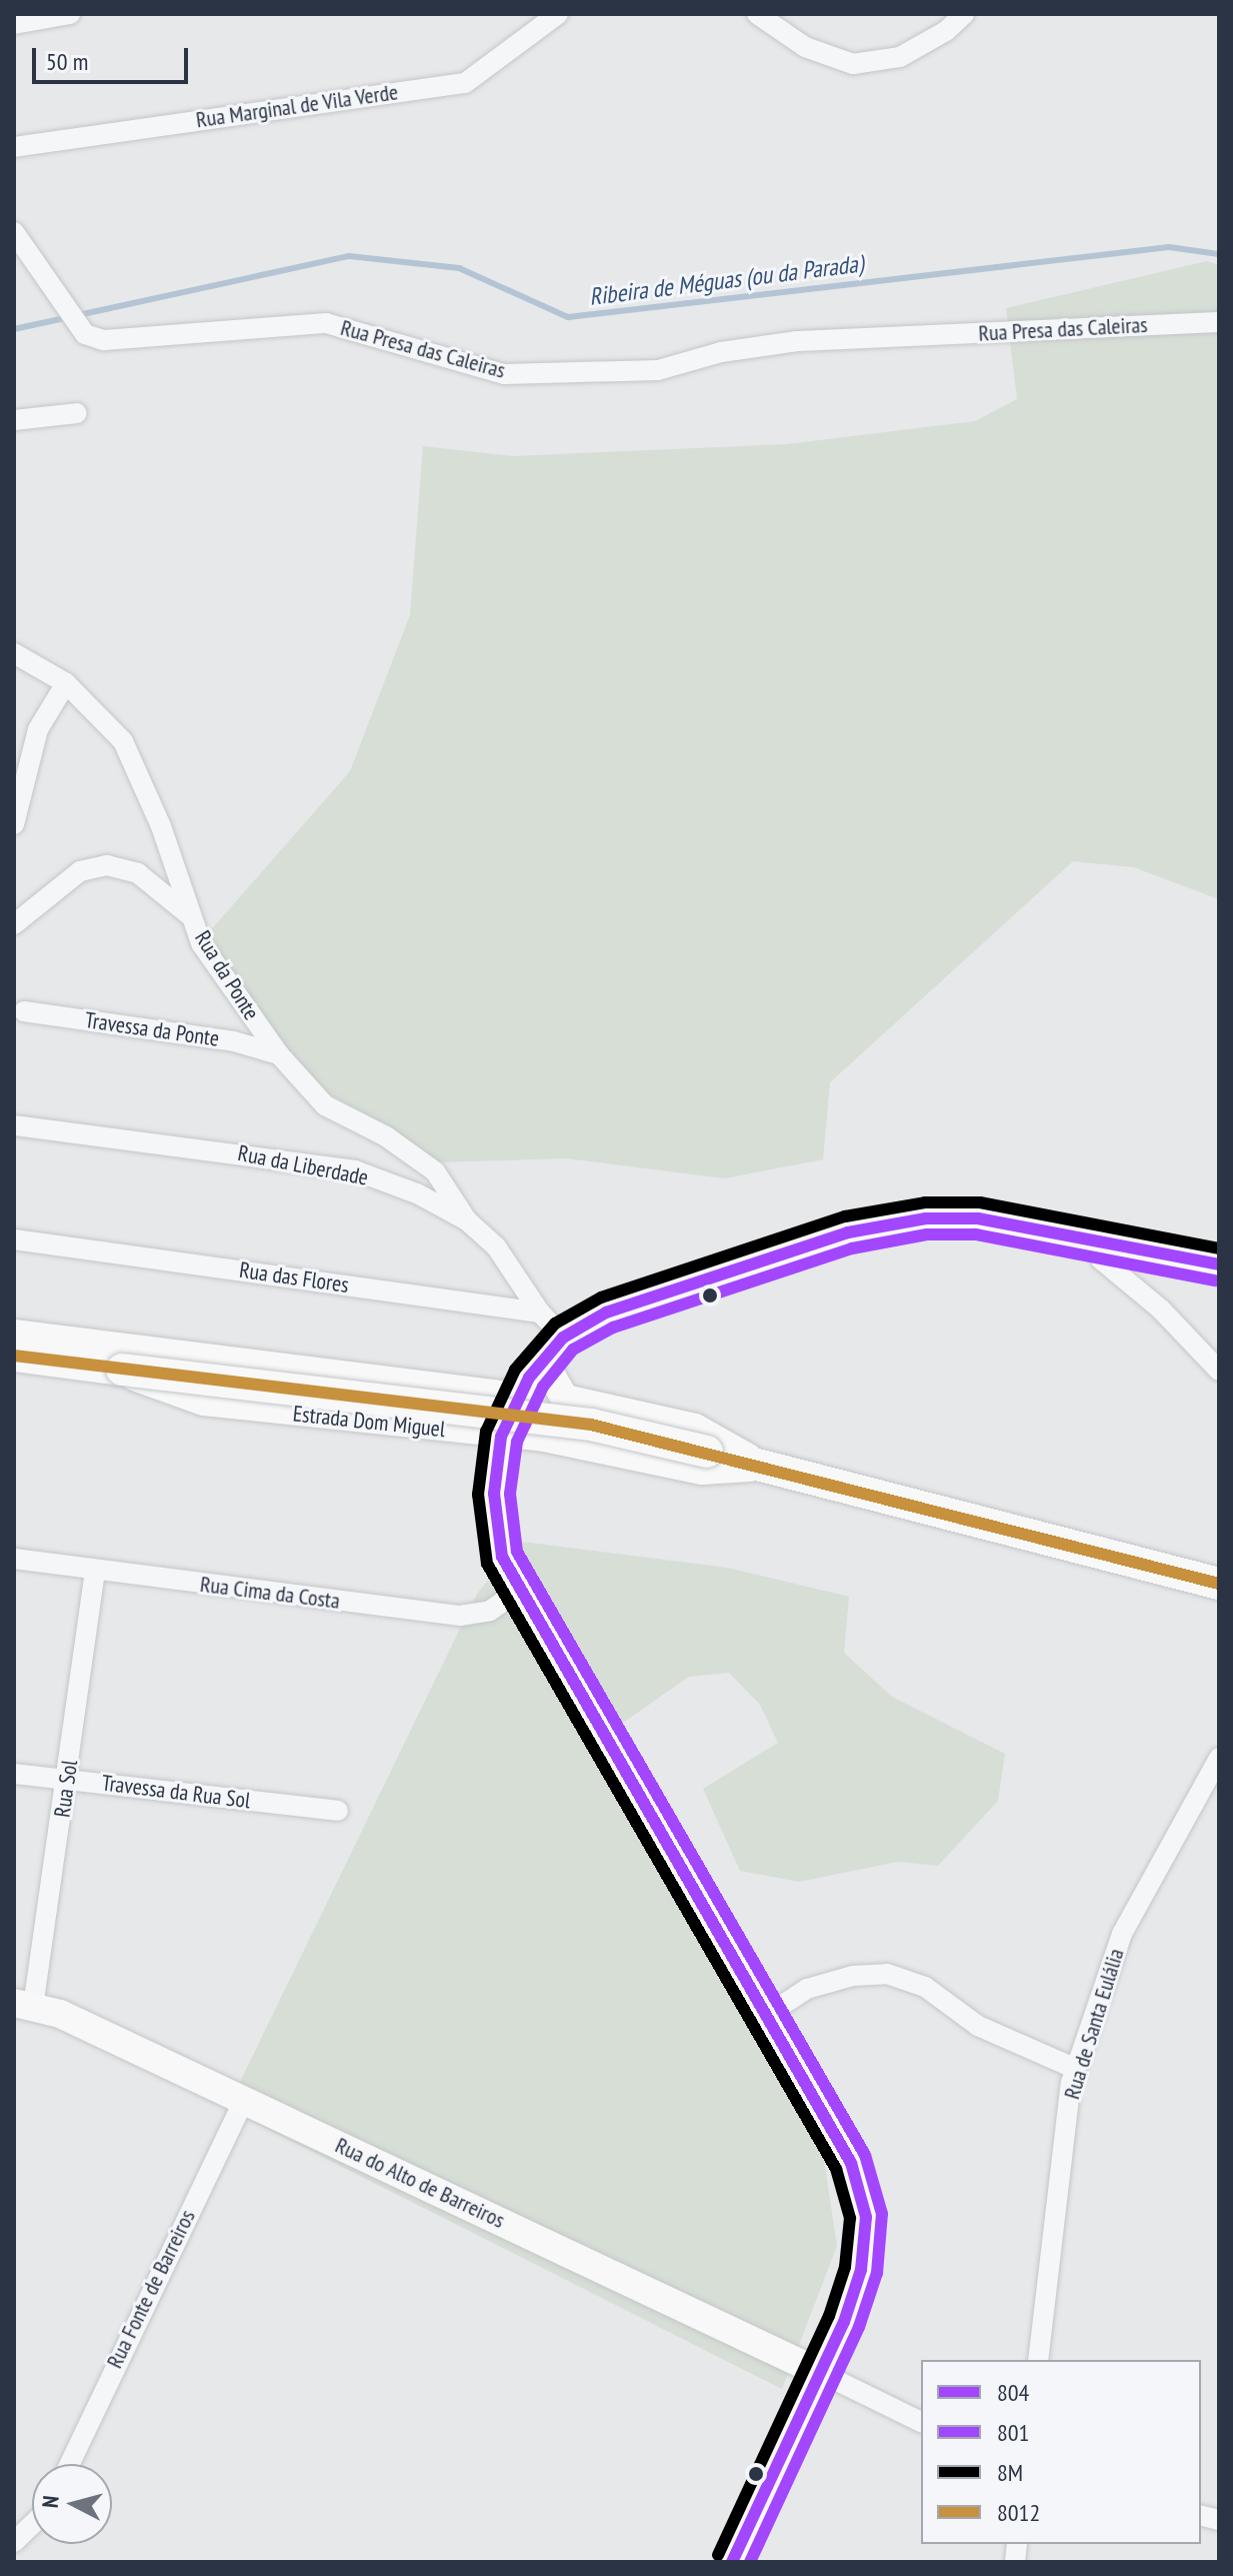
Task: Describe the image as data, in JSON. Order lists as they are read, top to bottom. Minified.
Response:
{"streets":{"main road":["Estrada Dom Miguel"],"street":["Rua Marginal de Vila Verde","Rua Presa das Caleiras","Rua da Ponte","Travessa da Ponte","Rua da Liberdade","Rua das Flores","Rua Cima da Costa","Rua Sol","Travessa da Rua Sol","Rua de Santa Eulália","Rua do Alto de Barreiros","Rua Fonte de Barreiros"]},"crossings":[["Rua da Ponte","Travessa da Ponte"],["Rua da Ponte","Rua da Liberdade"],["Rua da Liberdade","Rua das Flores"],["Rua Cima da Costa","Rua Sol"],["Rua Sol","Travessa da Rua Sol"],["Rua Sol","Rua do Alto de Barreiros"],["Rua do Alto de Barreiros","Rua Fonte de Barreiros"]],"water":["Ribeira de Méguas (ou da Parada)"],"lines":["transit line 8M","transit line 804","transit line 801","transit line 8012"],"legend":["804","801","8M","8012"],"scale_bar":"50 m","north":"left"}
